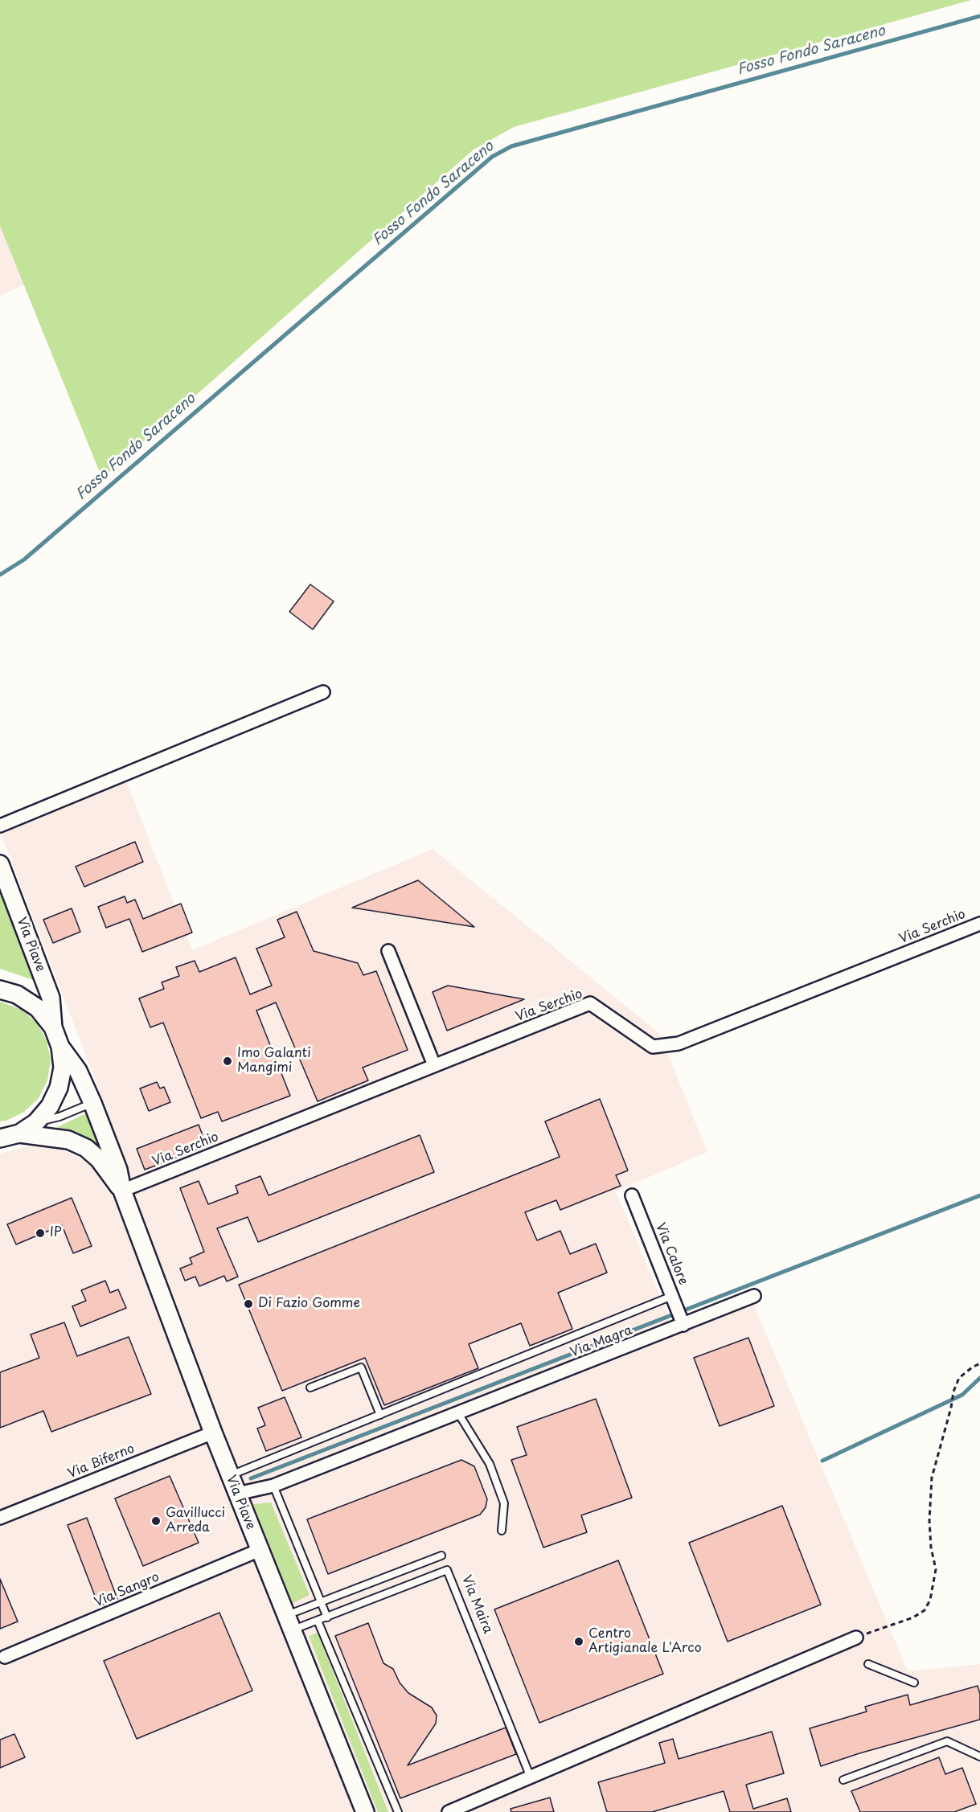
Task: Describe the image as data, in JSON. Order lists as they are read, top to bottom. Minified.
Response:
{"streets":{"main road":["Via Piave"],"street":["Via Serchio","Via Calore","Via Magra","Via Biferno","Via Sangro"],"lane":["Via Maira"]},"crossings":[["Via Serchio","Via Piave"],["Via Piave","Via Magra"],["Via Piave","Via Biferno"],["Via Piave","Via Sangro"],["Via Piave","Via Maira"],["Via Calore","Via Magra"]],"water":["Fosso Fondo Saraceno"],"places":["Imo Galanti Mangimi","IP","Di Fazio Gomme","Gavillucci Arreda","Centro Artigianale L'Arco"]}
